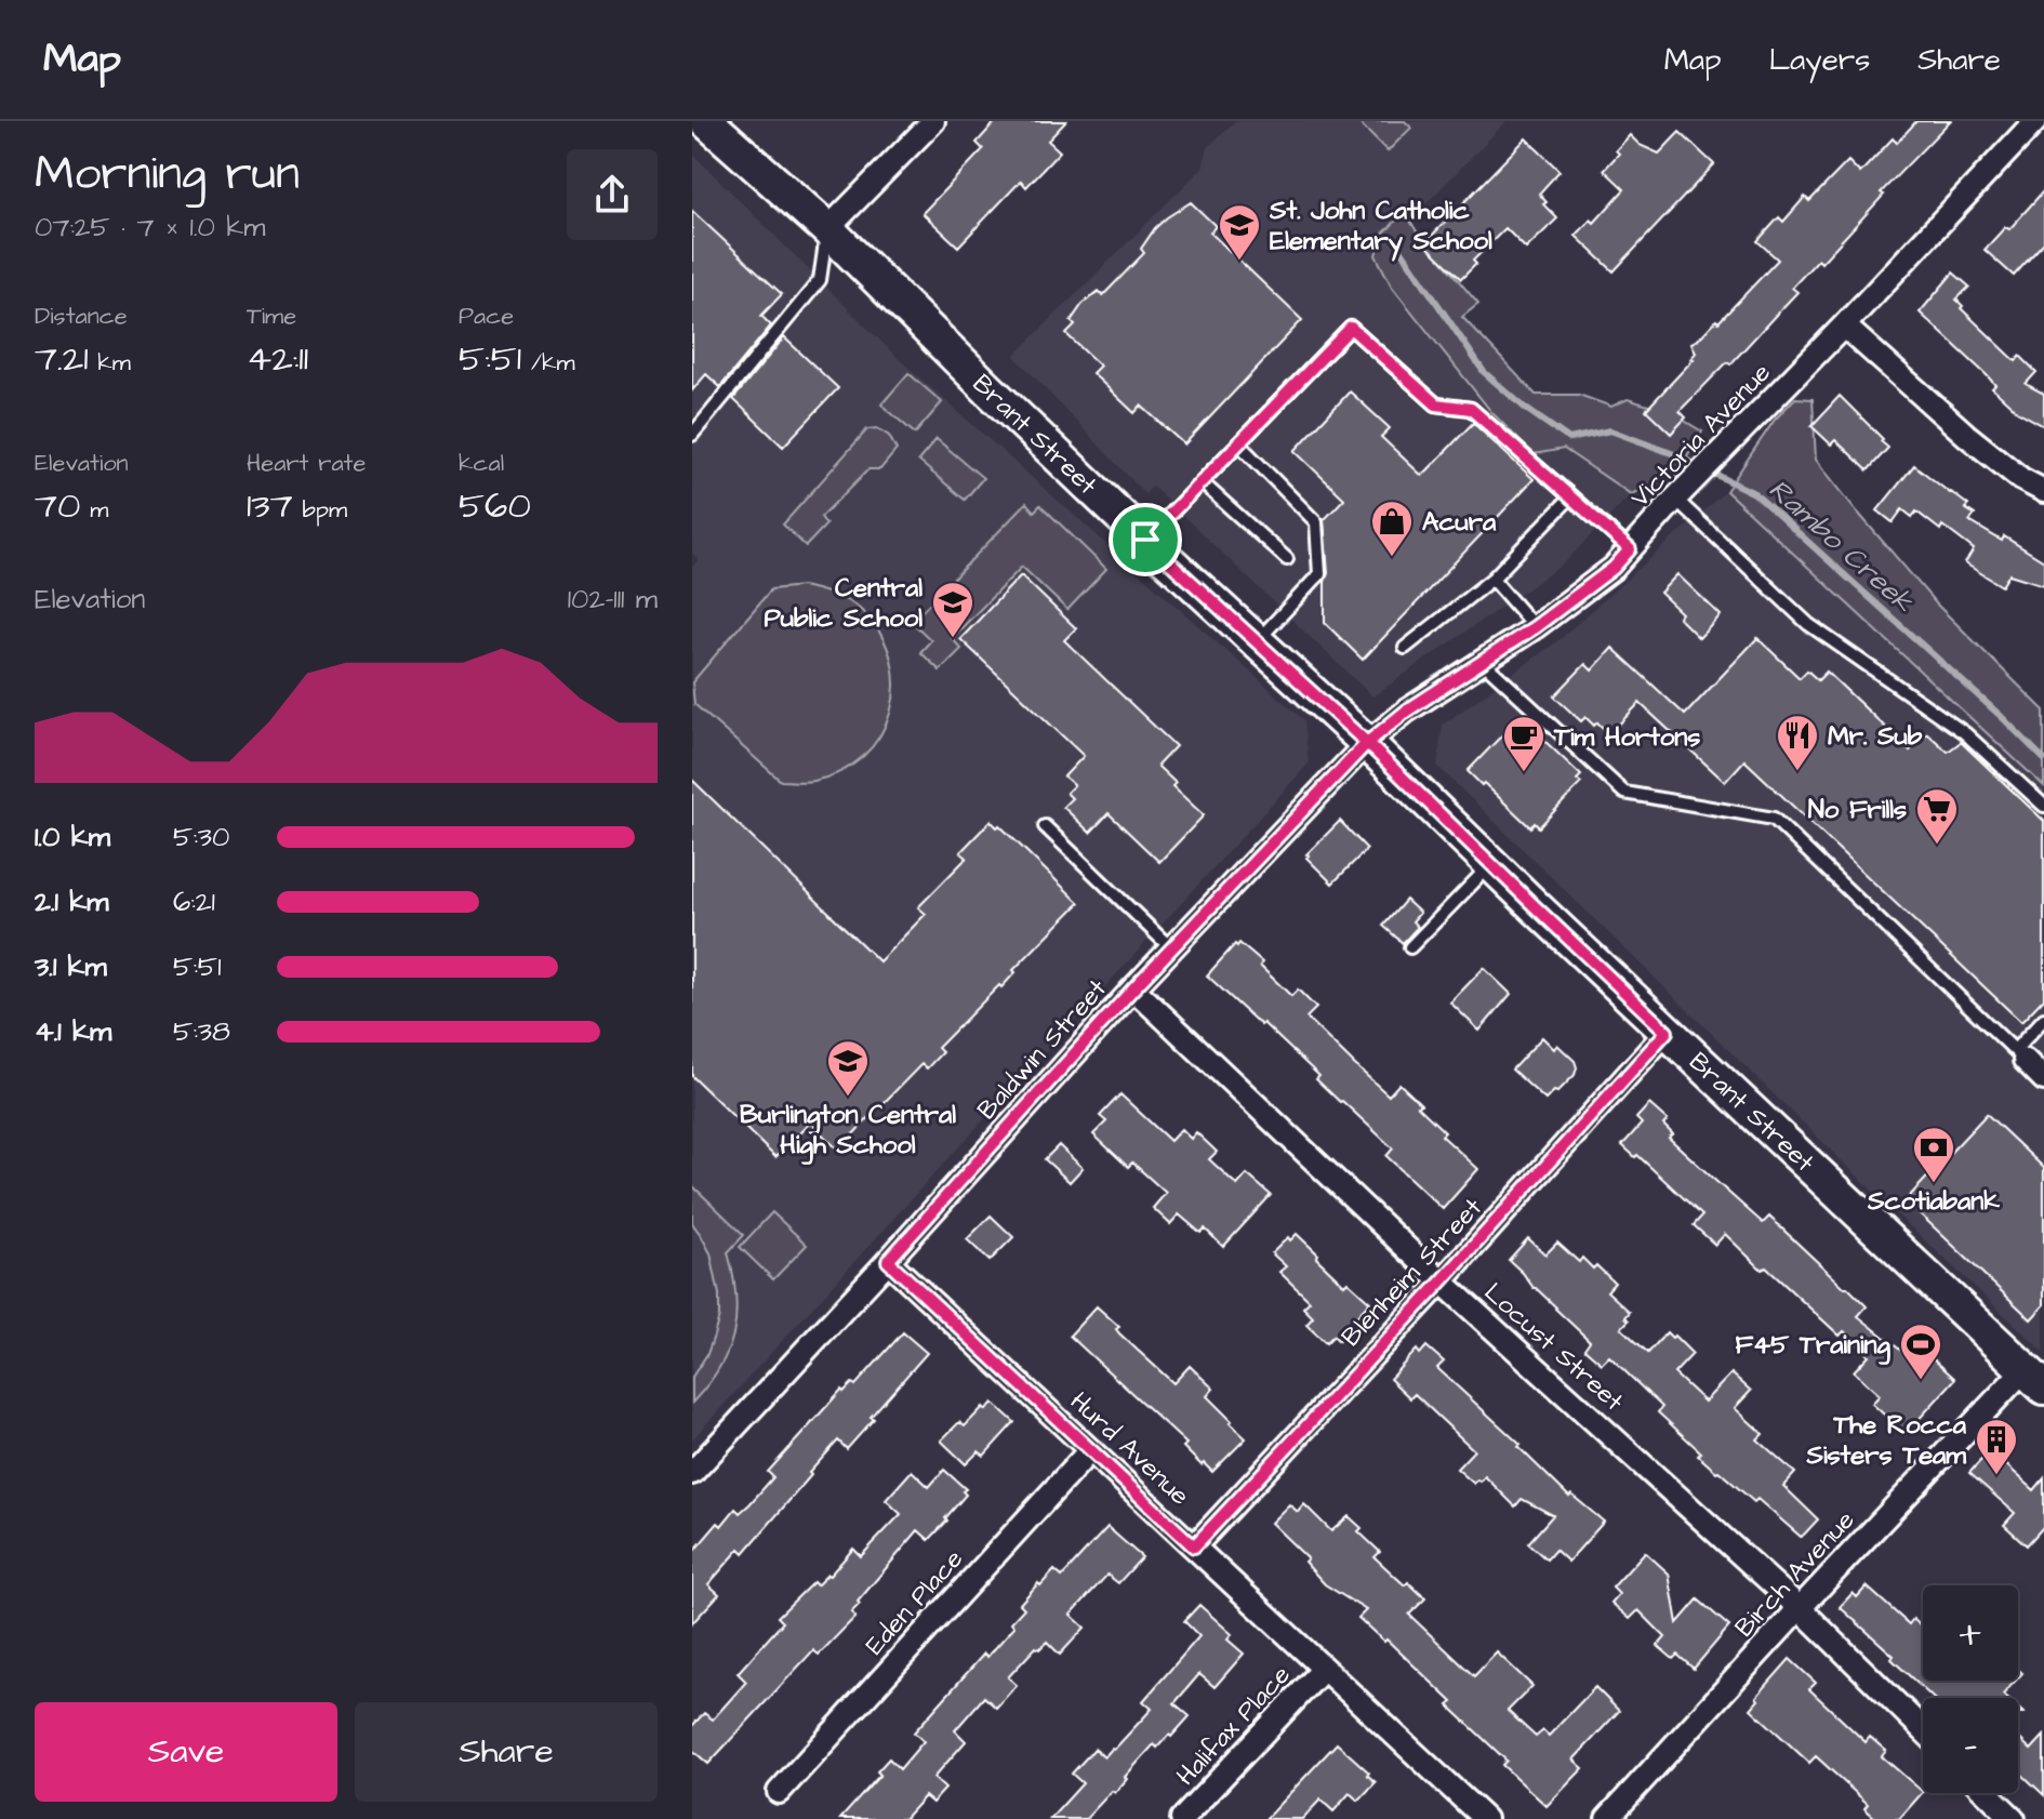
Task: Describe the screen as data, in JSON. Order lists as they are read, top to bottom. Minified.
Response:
{"streets":{"main road":["Brant Street"],"street":["Victoria Avenue","Baldwin Street","Blenheim Street","Locust Street","Hurd Avenue","Birch Avenue","Eden Place","Halifax Place"]},"crossings":[["Brant Street","Victoria Avenue"],["Brant Street","Baldwin Street"],["Brant Street","Blenheim Street"],["Brant Street","Birch Avenue"],["Victoria Avenue","Baldwin Street"],["Baldwin Street","Locust Street"],["Baldwin Street","Hurd Avenue"],["Blenheim Street","Locust Street"],["Blenheim Street","Hurd Avenue"],["Locust Street","Birch Avenue"],["Hurd Avenue","Eden Place"],["Hurd Avenue","Halifax Place"]],"water":["Rambo Creek"],"places":{"school or university":["St. John Catholic Elementary School","Central Public School","Burlington Central High School"],"shop":["Acura"],"restaurant":["Mr. Sub"],"cafe":["Tim Hortons"],"supermarket":["No Frills"],"bank":["Scotiabank"],"sports":["F45 Training"],"building":["The Rocca Sisters Team"]},"page":{"header":"Map","nav":["Map","Layers","Share"],"heading":["Morning run","07:25 · 7 × 1.0 km"],"stats":[["Distance","7.21 km"],["Time","42:11"],["Pace","5:51 /km"],["Elevation","70 m"],["Heart rate","137 bpm"],["kcal","560"]],"chart":["Elevation","102–111 m"],"list":[{"name":"1.0 km","note":"5:30"},{"name":"2.1 km","note":"6:21"},{"name":"3.1 km","note":"5:51"},{"name":"4.1 km","note":"5:38"}],"map_buttons":["+","−"],"buttons":["Save","Share"]}}
